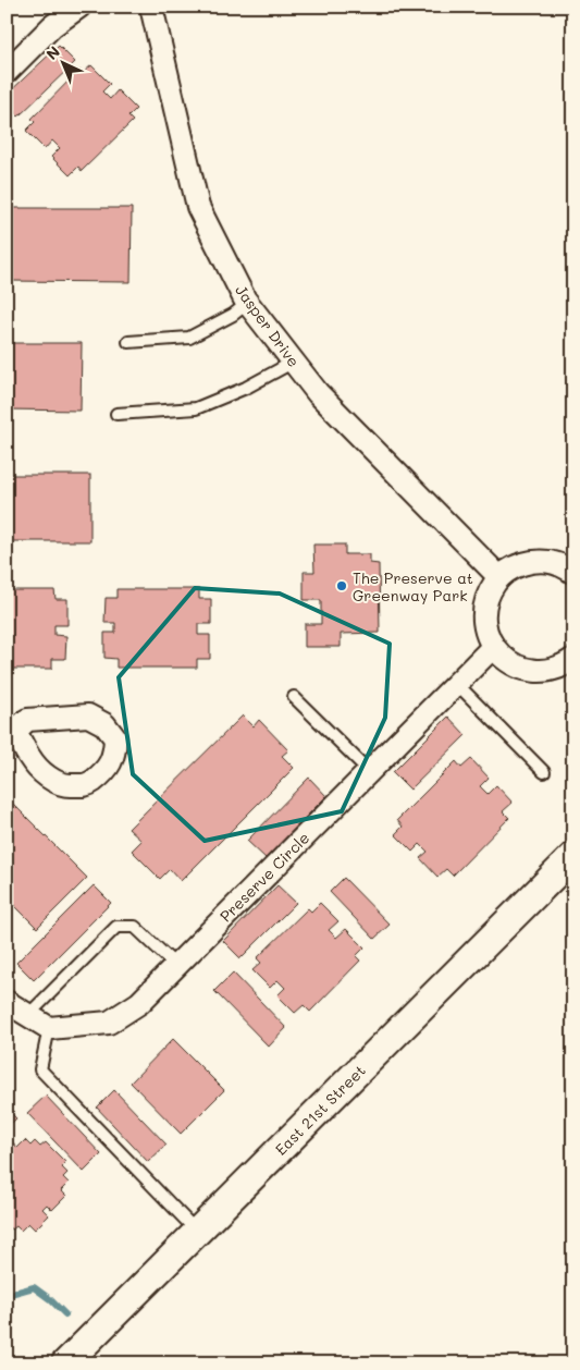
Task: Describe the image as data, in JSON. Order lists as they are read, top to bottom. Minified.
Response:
{"streets":{"street":["Jasper Drive","Preserve Circle","East 21st Street"]},"places":["The Preserve at Greenway Park"],"north":"top left"}
